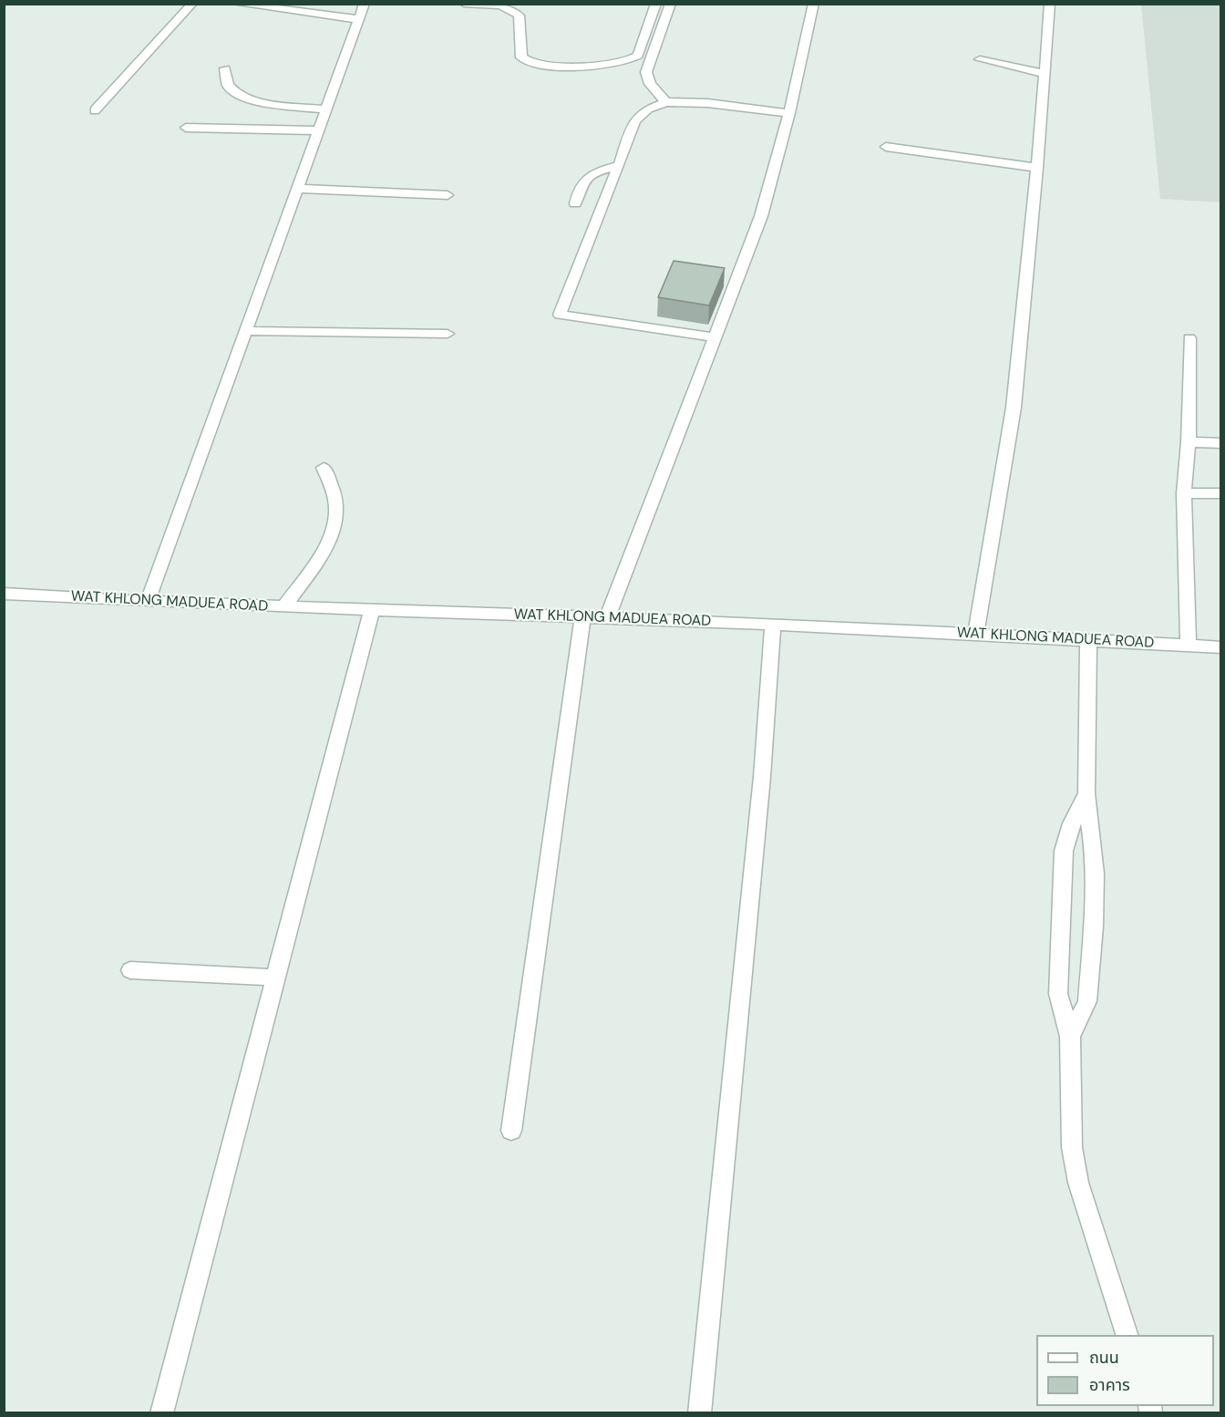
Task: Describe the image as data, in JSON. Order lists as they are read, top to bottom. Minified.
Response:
{"streets":{"street":["WAT KHLONG MADUEA ROAD"]},"legend":["ถนน","อาคาร"]}
